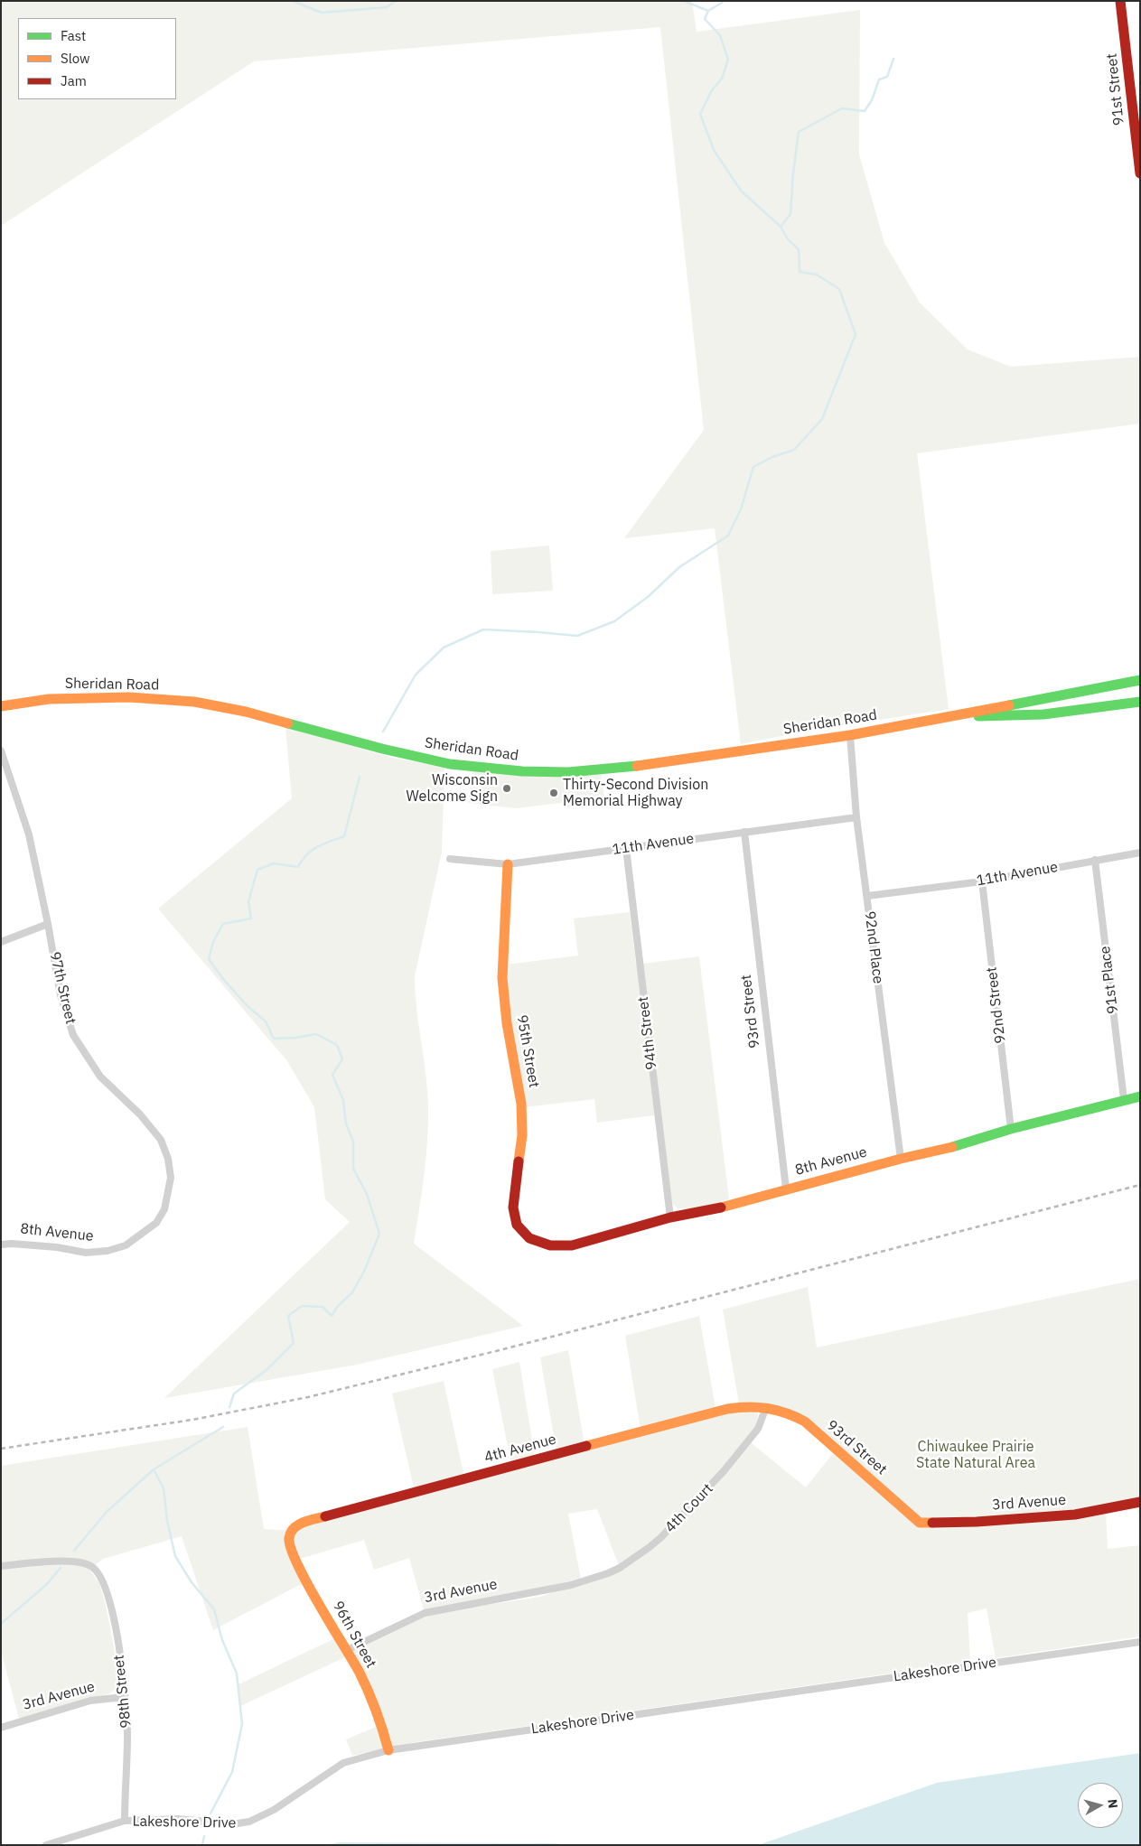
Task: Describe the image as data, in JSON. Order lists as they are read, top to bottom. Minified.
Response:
{"streets":{"street":["91st Street","Sheridan Road","11th Avenue","92nd Place","91st Place","97th Street","92nd Street","93rd Street","94th Street","95th Street","8th Avenue","4th Avenue","3rd Avenue","4th Court","96th Street","Lakeshore Drive","98th Street"]},"crossings":[["Sheridan Road","92nd Place"],["11th Avenue","92nd Place"],["11th Avenue","91st Place"],["11th Avenue","92nd Street"],["11th Avenue","93rd Street"],["11th Avenue","94th Street"],["11th Avenue","95th Street"],["92nd Place","8th Avenue"],["91st Place","8th Avenue"],["97th Street","8th Avenue"],["92nd Street","8th Avenue"],["93rd Street","8th Avenue"],["93rd Street","4th Avenue"],["93rd Street","3rd Avenue"],["93rd Street","4th Court"],["94th Street","8th Avenue"],["95th Street","8th Avenue"],["4th Avenue","4th Court"],["4th Avenue","96th Street"],["3rd Avenue","4th Court"],["3rd Avenue","96th Street"],["3rd Avenue","98th Street"],["96th Street","Lakeshore Drive"],["Lakeshore Drive","98th Street"]],"parks":["Chiwaukee Prairie State Natural Area"],"places":["Wisconsin Welcome Sign","Thirty-Second Division Memorial Highway"],"legend":["Fast","Slow","Jam"],"north":"right"}
